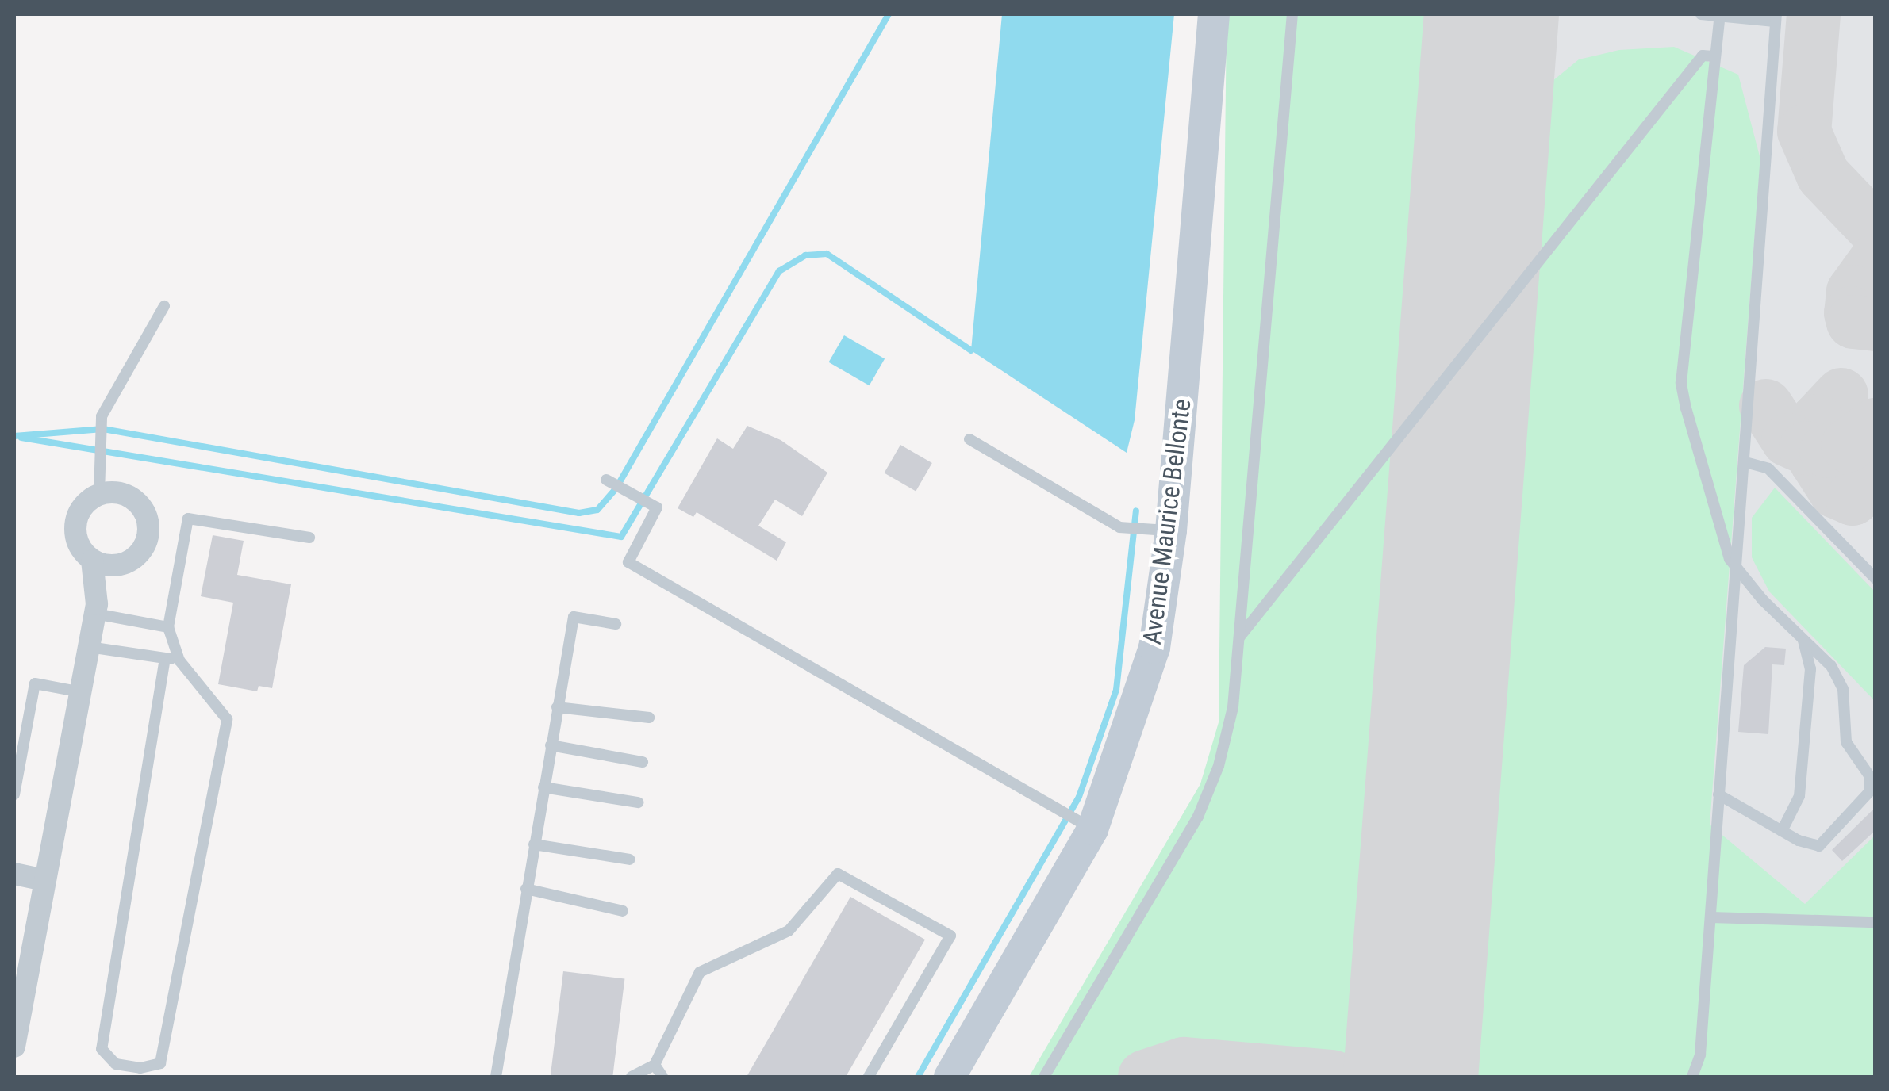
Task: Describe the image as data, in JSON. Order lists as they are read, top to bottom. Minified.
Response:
{"streets":{"street":["Avenue Maurice Bellonte"]}}
